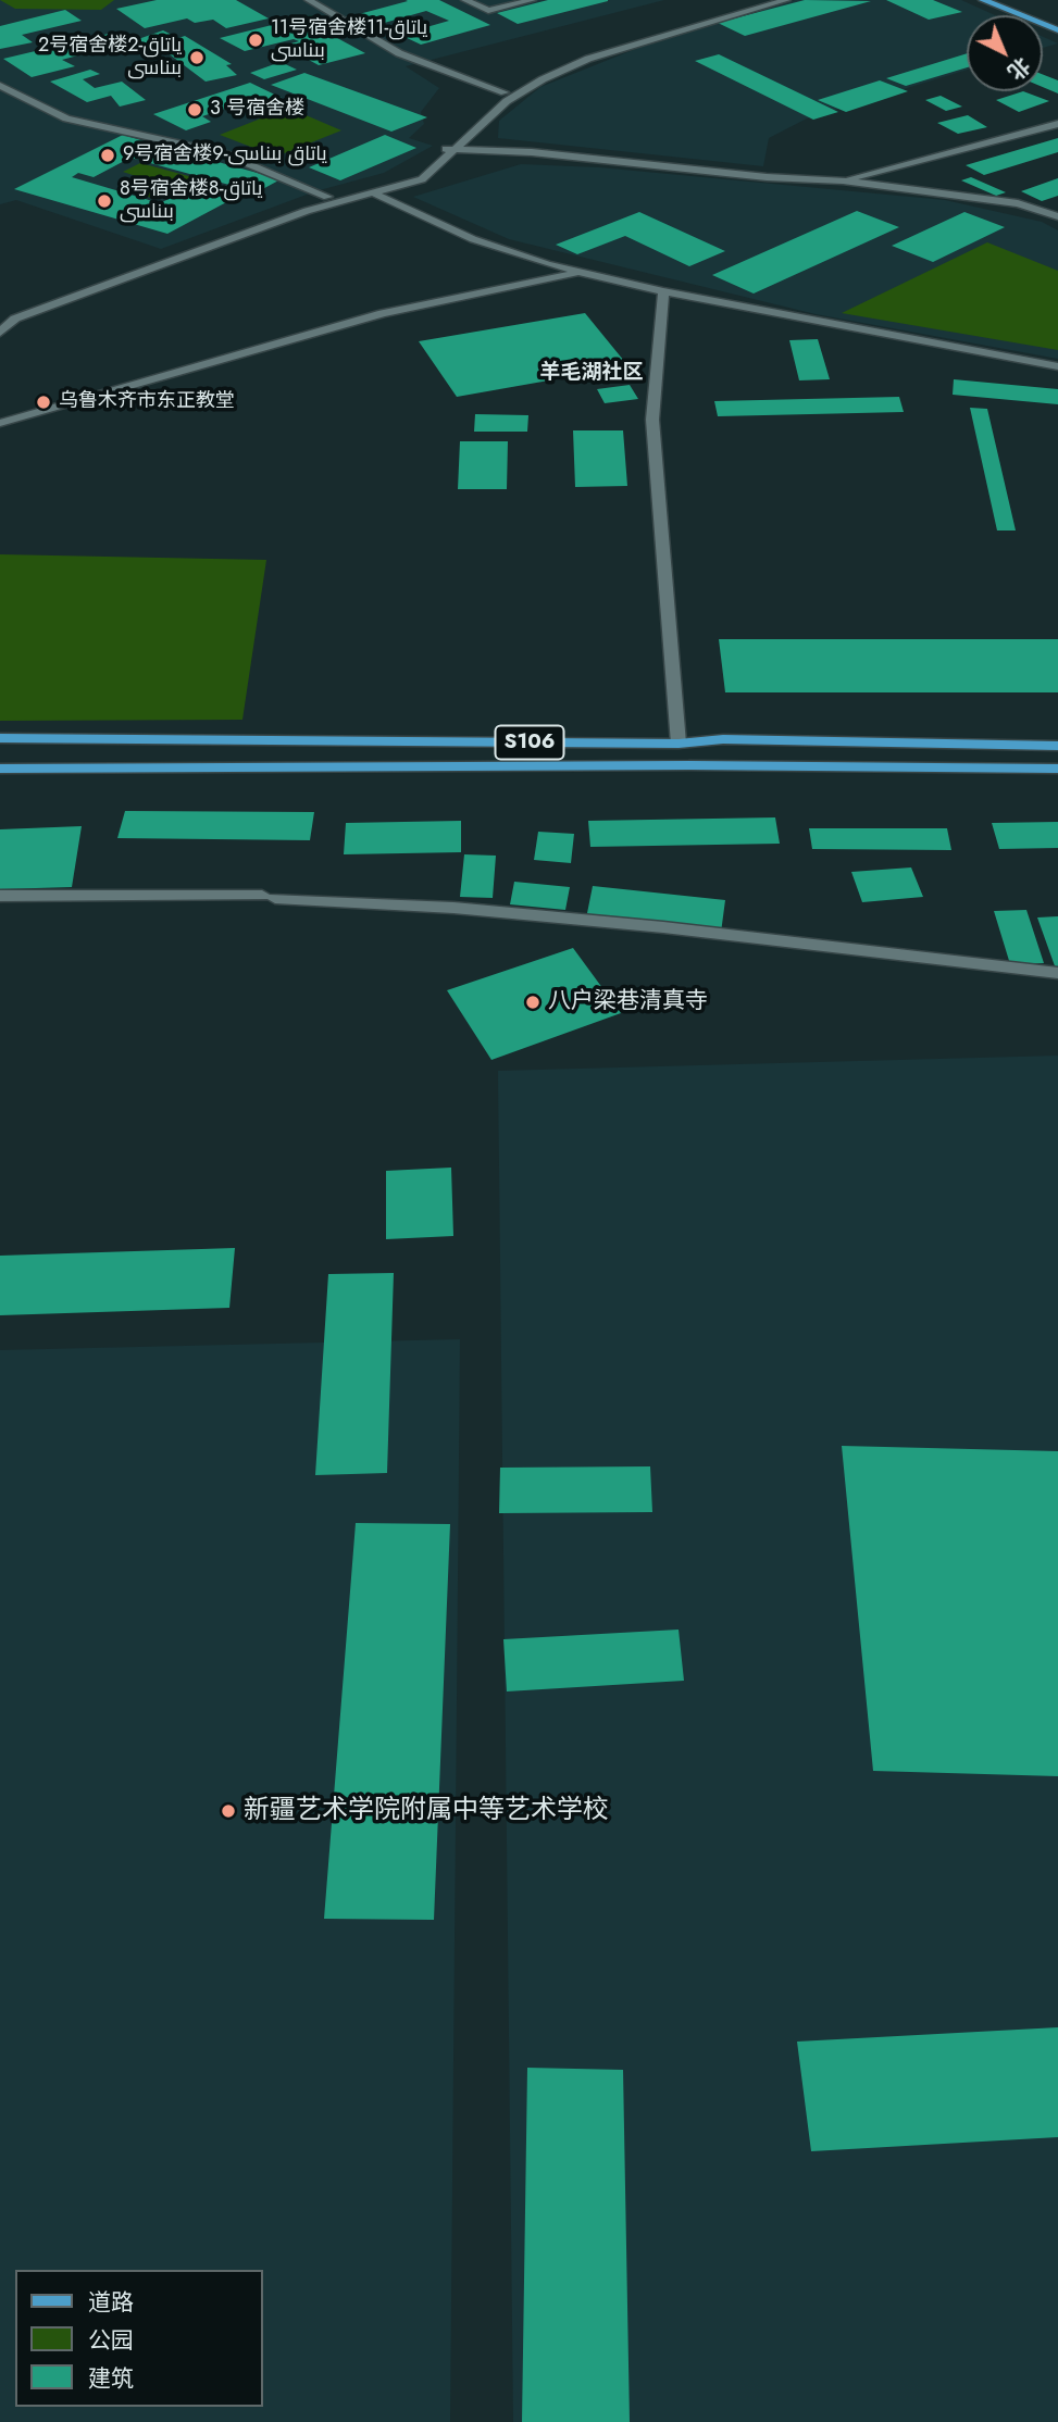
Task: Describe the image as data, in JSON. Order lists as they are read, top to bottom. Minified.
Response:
{"streets":{"main road":["S106"]},"districts":["羊毛湖社区"],"places":["11号宿舍楼11-ياتاق بىناسى","2号宿舍楼2-ياتاق بىناسى","3 号宿舍楼","9号宿舍楼9-ياتاق بىناسى","8号宿舍楼8-ياتاق بىناسى","乌鲁木齐市东正教堂","八户梁巷清真寺","新疆艺术学院附属中等艺术学校"],"legend":["道路","公园","建筑"],"north":"bottom right"}
